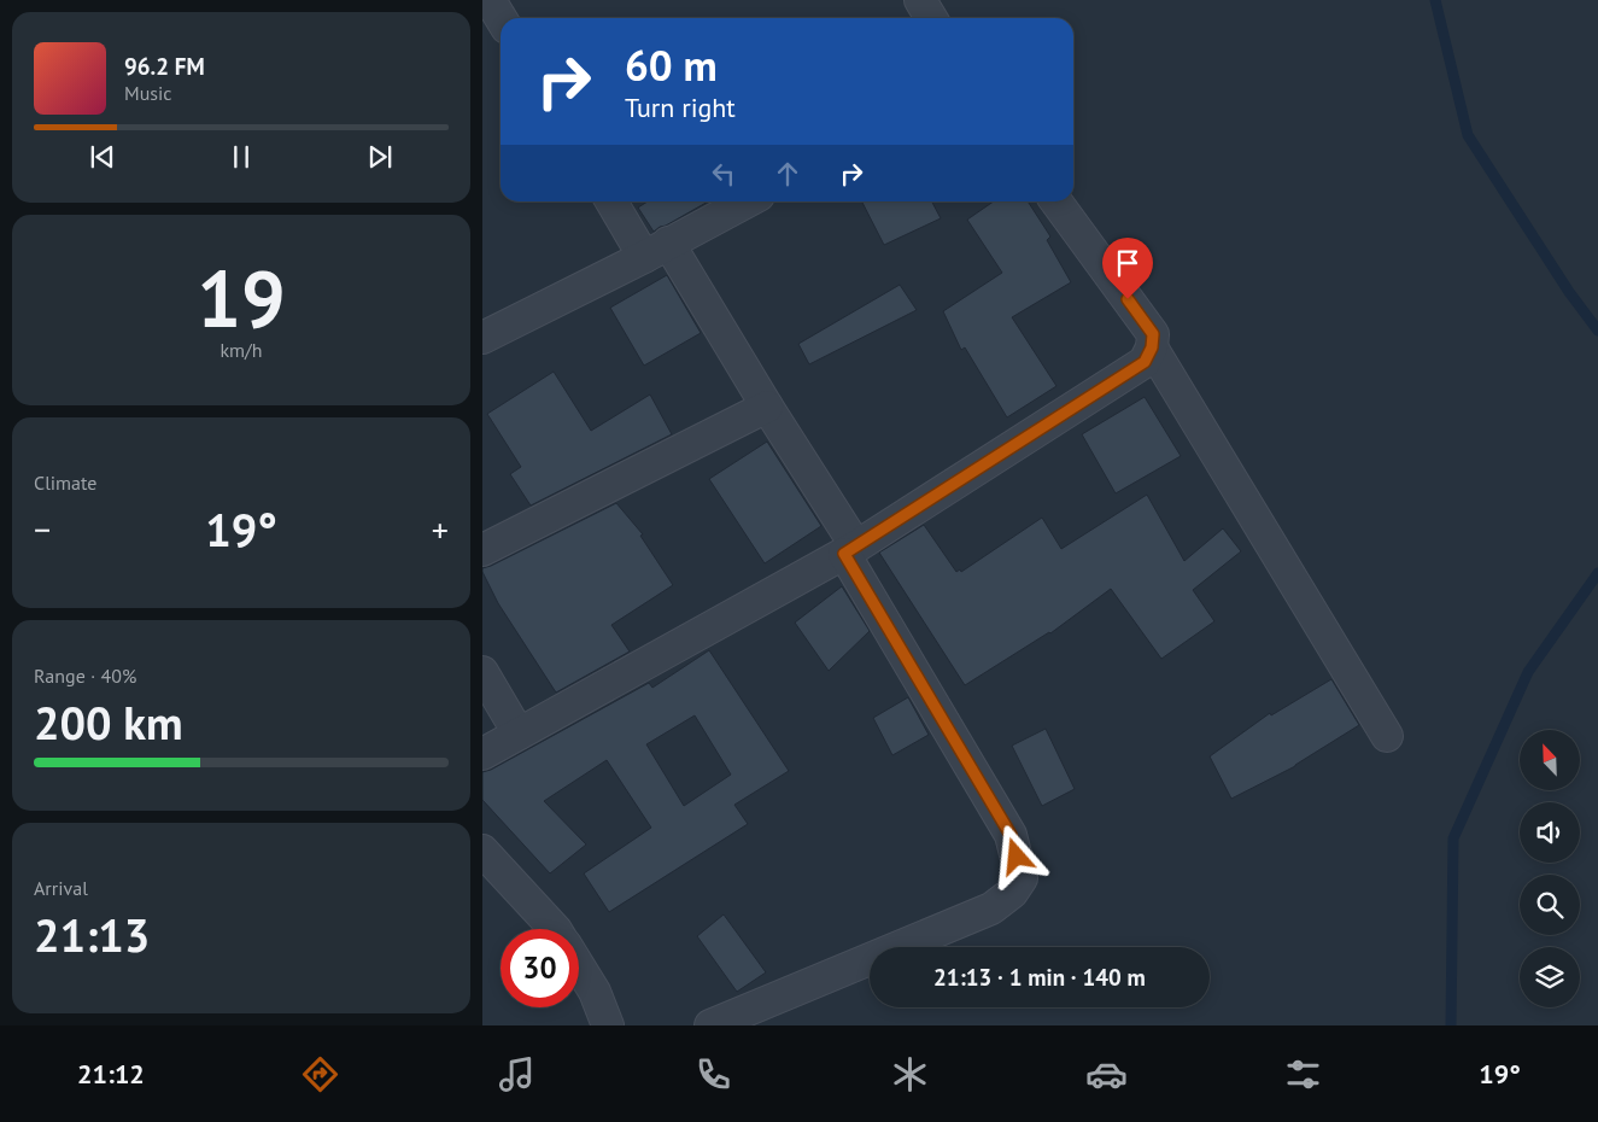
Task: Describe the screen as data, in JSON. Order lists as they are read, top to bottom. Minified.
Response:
{"north":"top left","page":{"turn":["60 m","Turn right"],"song":["96.2 FM","Music"],"tile":[["19","km/h"],"Climate",["Range · 40%","200 km"],["Arrival","21:13"]],"heat":["−","19°","+"],"limit":"30","trip":"21:13 · 1 min · 140 m","tabs":["21:12","19°"]}}
